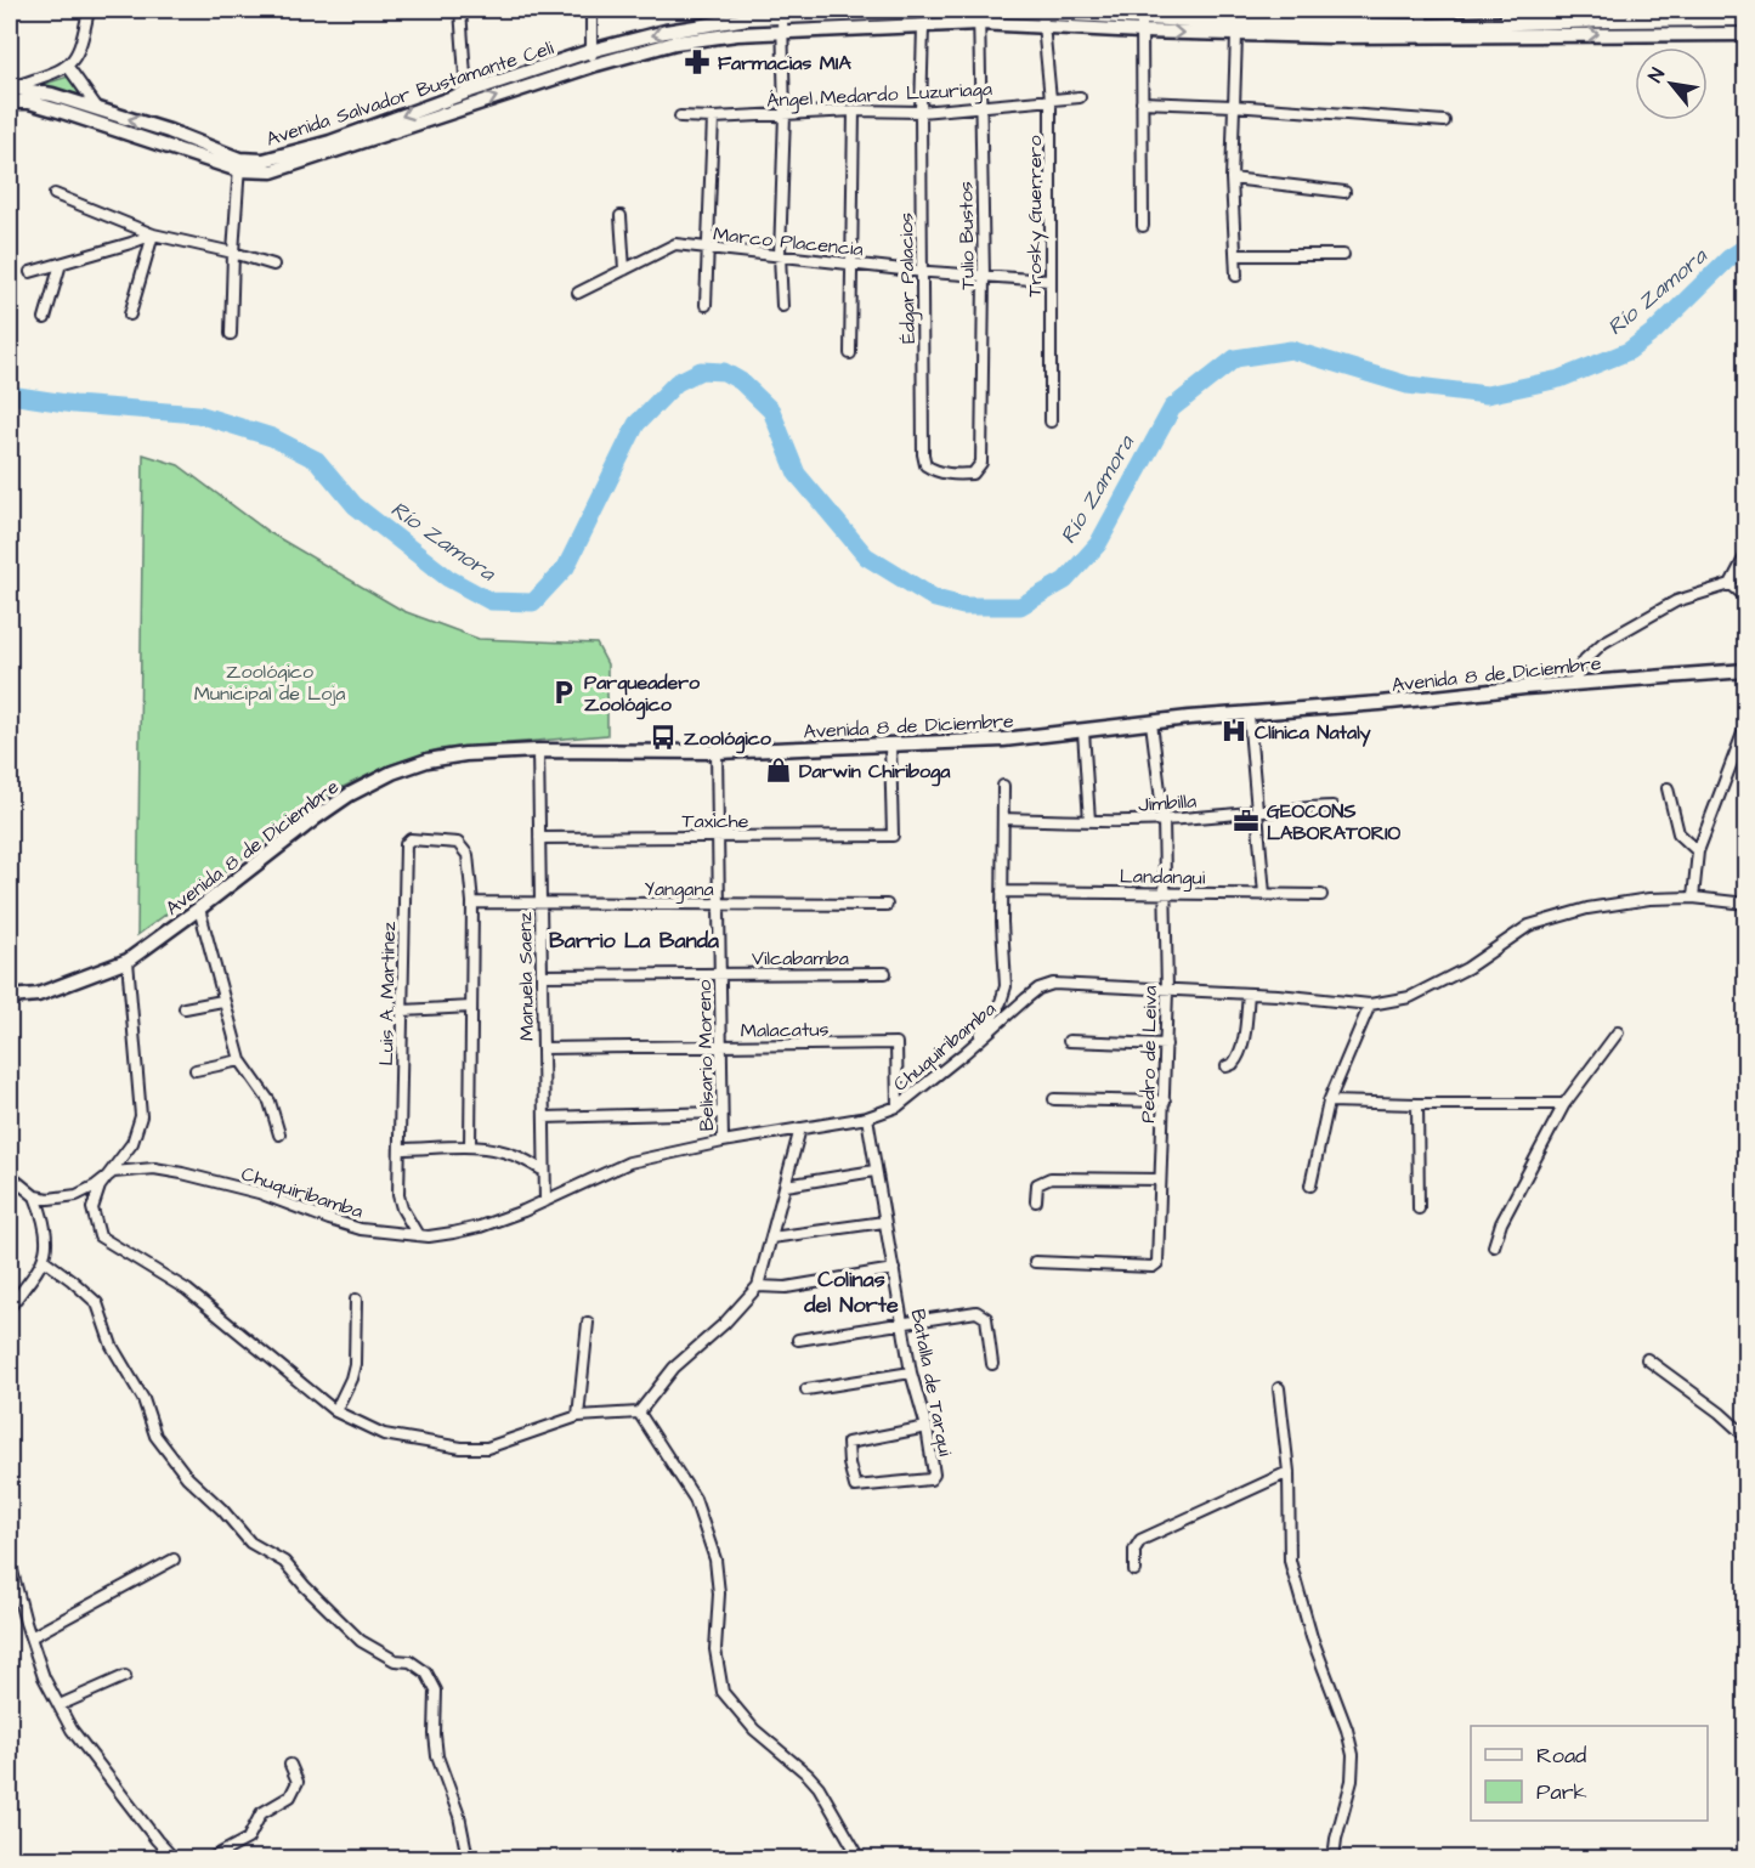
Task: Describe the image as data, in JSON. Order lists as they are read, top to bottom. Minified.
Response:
{"streets":{"main road":["Avenida Salvador Bustamante Celi","Avenida 8 de Diciembre"],"street":["Ángel Medardo Luzuriaga","Trosky Guerrero","Tulio Bustos","Marco Placencia","Édgar Palacios","Jimbilla","Taxiche","Landangui","Yangana","Vilcabamba","Manuela Saenz","Luis A. Martinez","Malacatus","Chuquiribamba","Pedro de Leiva","Belisario Moreno","Batalla de Tarqui"]},"crossings":[["Avenida Salvador Bustamante Celi","Trosky Guerrero"],["Avenida Salvador Bustamante Celi","Tulio Bustos"],["Avenida Salvador Bustamante Celi","Édgar Palacios"],["Ángel Medardo Luzuriaga","Trosky Guerrero"],["Ángel Medardo Luzuriaga","Tulio Bustos"],["Ángel Medardo Luzuriaga","Édgar Palacios"],["Trosky Guerrero","Marco Placencia"],["Tulio Bustos","Marco Placencia"],["Tulio Bustos","Édgar Palacios"],["Marco Placencia","Édgar Palacios"],["Avenida 8 de Diciembre","Taxiche"],["Avenida 8 de Diciembre","Manuela Saenz"],["Avenida 8 de Diciembre","Pedro de Leiva"],["Avenida 8 de Diciembre","Belisario Moreno"],["Jimbilla","Pedro de Leiva"],["Taxiche","Manuela Saenz"],["Taxiche","Belisario Moreno"],["Landangui","Pedro de Leiva"],["Yangana","Manuela Saenz"],["Yangana","Luis A. Martinez"],["Yangana","Belisario Moreno"],["Vilcabamba","Manuela Saenz"],["Vilcabamba","Belisario Moreno"],["Manuela Saenz","Malacatus"],["Manuela Saenz","Chuquiribamba"],["Luis A. Martinez","Chuquiribamba"],["Malacatus","Chuquiribamba"],["Malacatus","Belisario Moreno"],["Chuquiribamba","Pedro de Leiva"],["Chuquiribamba","Belisario Moreno"],["Chuquiribamba","Batalla de Tarqui"]],"districts":["Barrio La Banda","Colinas del Norte"],"water":["Río Zamora"],"parks":["Zoológico Municipal de Loja"],"places":{"pharmacy":["Farmacias MIA"],"parking":["Parqueadero Zoológico"],"hospital":["Clínica Nataly"],"bus stop":["Zoológico"],"shop":["Darwin Chiriboga"],"office":["GEOCONS LABORATORIO"]},"legend":["Road","Park"],"north":"top left"}
